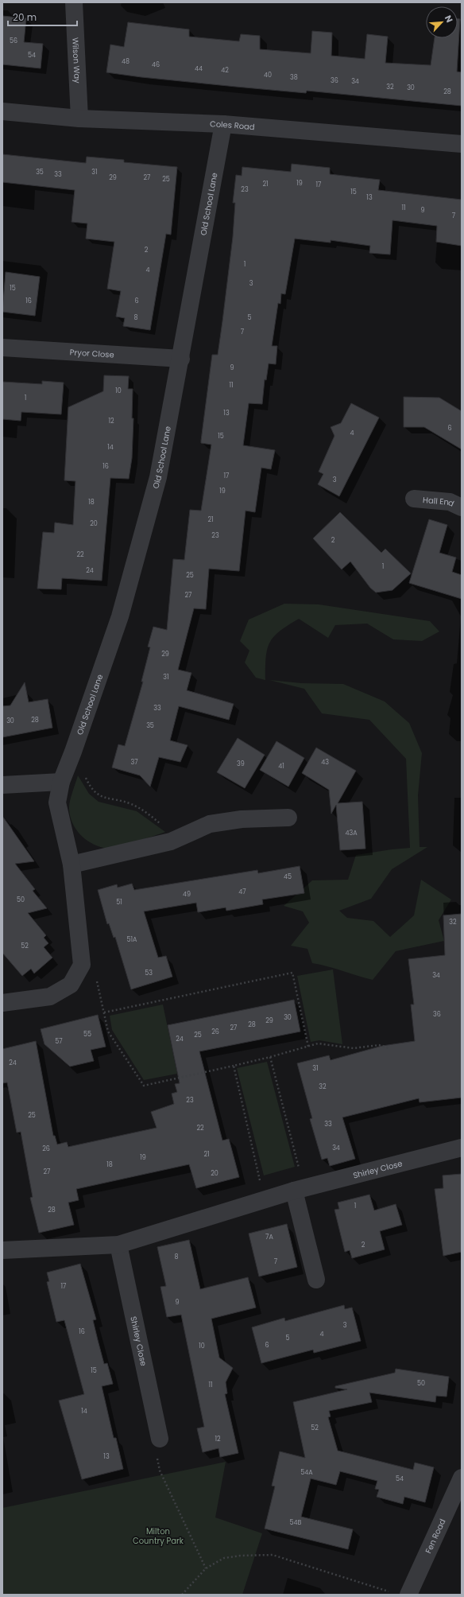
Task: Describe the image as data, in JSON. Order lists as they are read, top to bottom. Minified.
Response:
{"streets":{"street":["Wilson Way","Coles Road","Old School Lane","Pryor Close","Hall End","Shirley Close","Fen Road"]},"crossings":[["Wilson Way","Coles Road"],["Coles Road","Old School Lane"],["Old School Lane","Pryor Close"]],"parks":["Milton Country Park"],"house_numbers":["56","54","48","46","44","42","40","38","36","34","32","30","28","35","31","33","29","27","25","19","21","17","23","15","13","11","9","7","2","1","4","3","15","16","6","8","5","7","9","11","10","1","13","12","6","4","15","14","16","17","3","19","18","21","20","23","2","22","1","24","25","27","29","31","33","28","30","35","37","43","39","41","43A","45","47","49","50","51","32","51A","52","53","34","36","30","29","28","27","26","55","25","24","57","24","31","32","23","25","33","22","34","26","21","19","18","27","20","1","28","7A","2","8","7","17","9","3","16","4","5","6","10","15","50","11","14","52","12","13","54A","54","54B"],"scale_bar":"20 m","north":"top right"}
